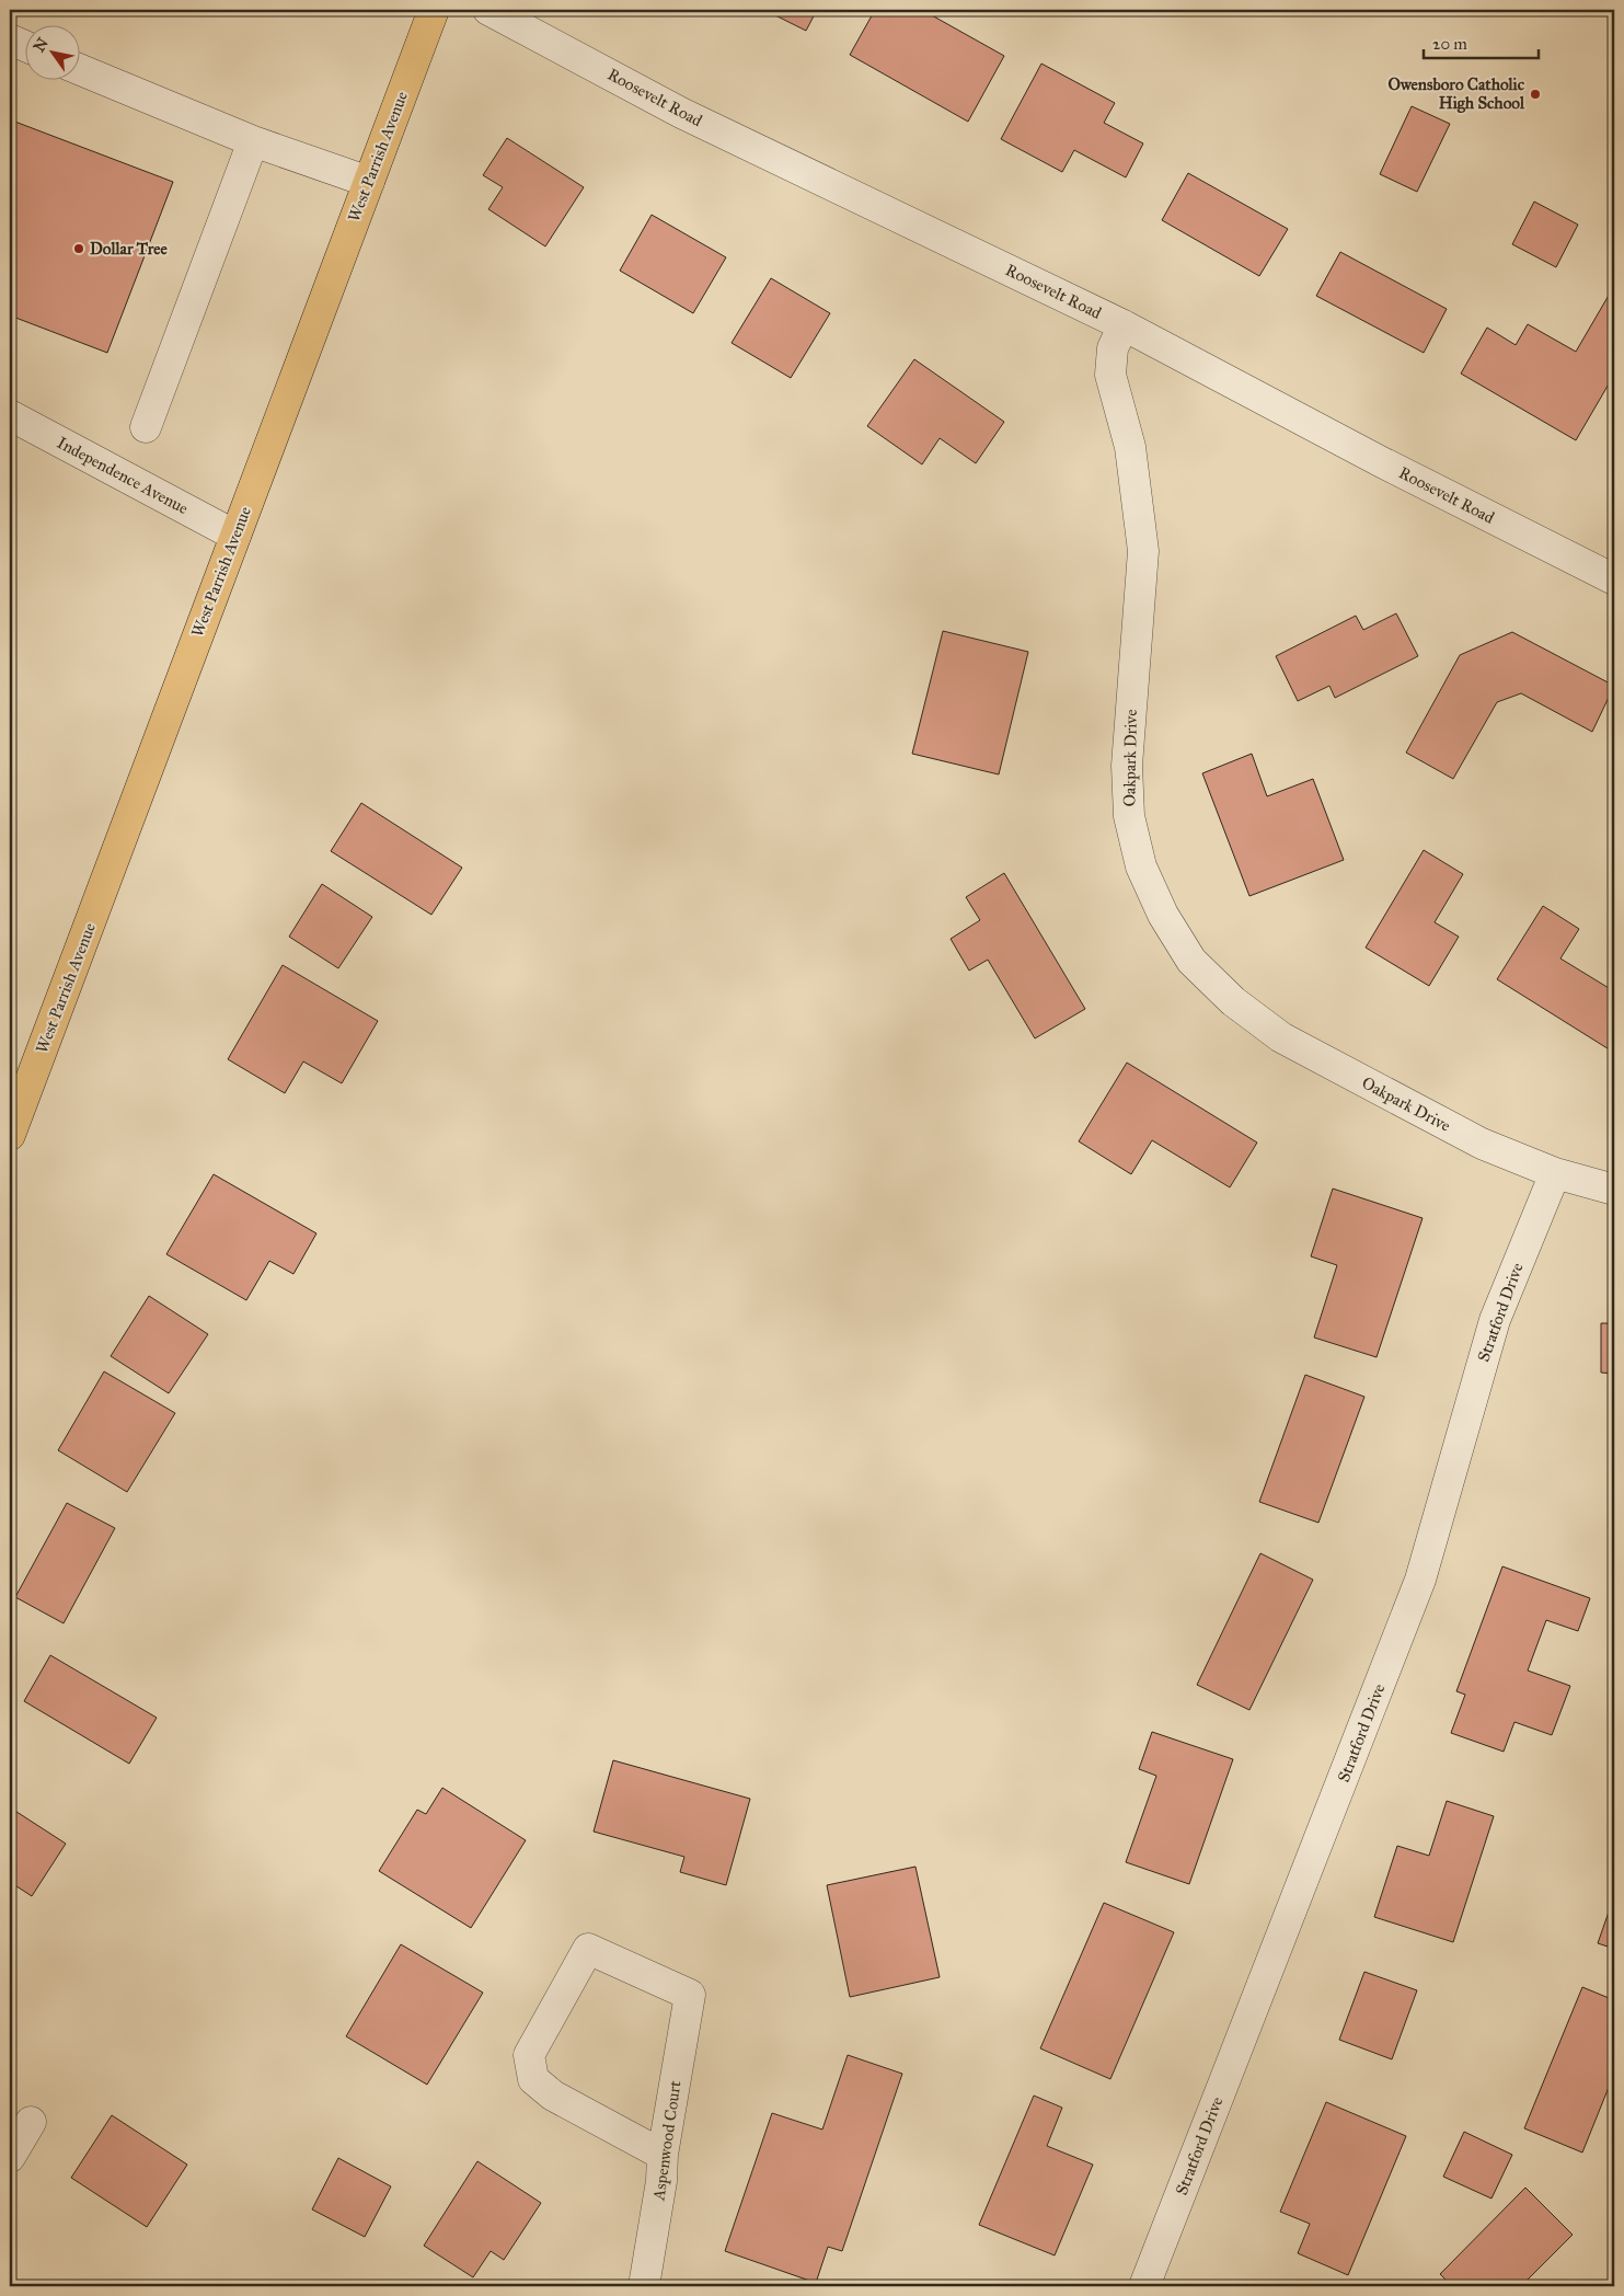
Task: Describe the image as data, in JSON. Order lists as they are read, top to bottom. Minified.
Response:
{"streets":{"main road":["West Parrish Avenue"],"street":["Roosevelt Road","Independence Avenue","Oakpark Drive","Stratford Drive","Aspenwood Court"]},"crossings":[["Roosevelt Road","Oakpark Drive"],["West Parrish Avenue","Independence Avenue"],["Oakpark Drive","Stratford Drive"]],"places":["Owensboro Catholic High School","Dollar Tree"],"scale_bar":"20 m","north":"top left"}
